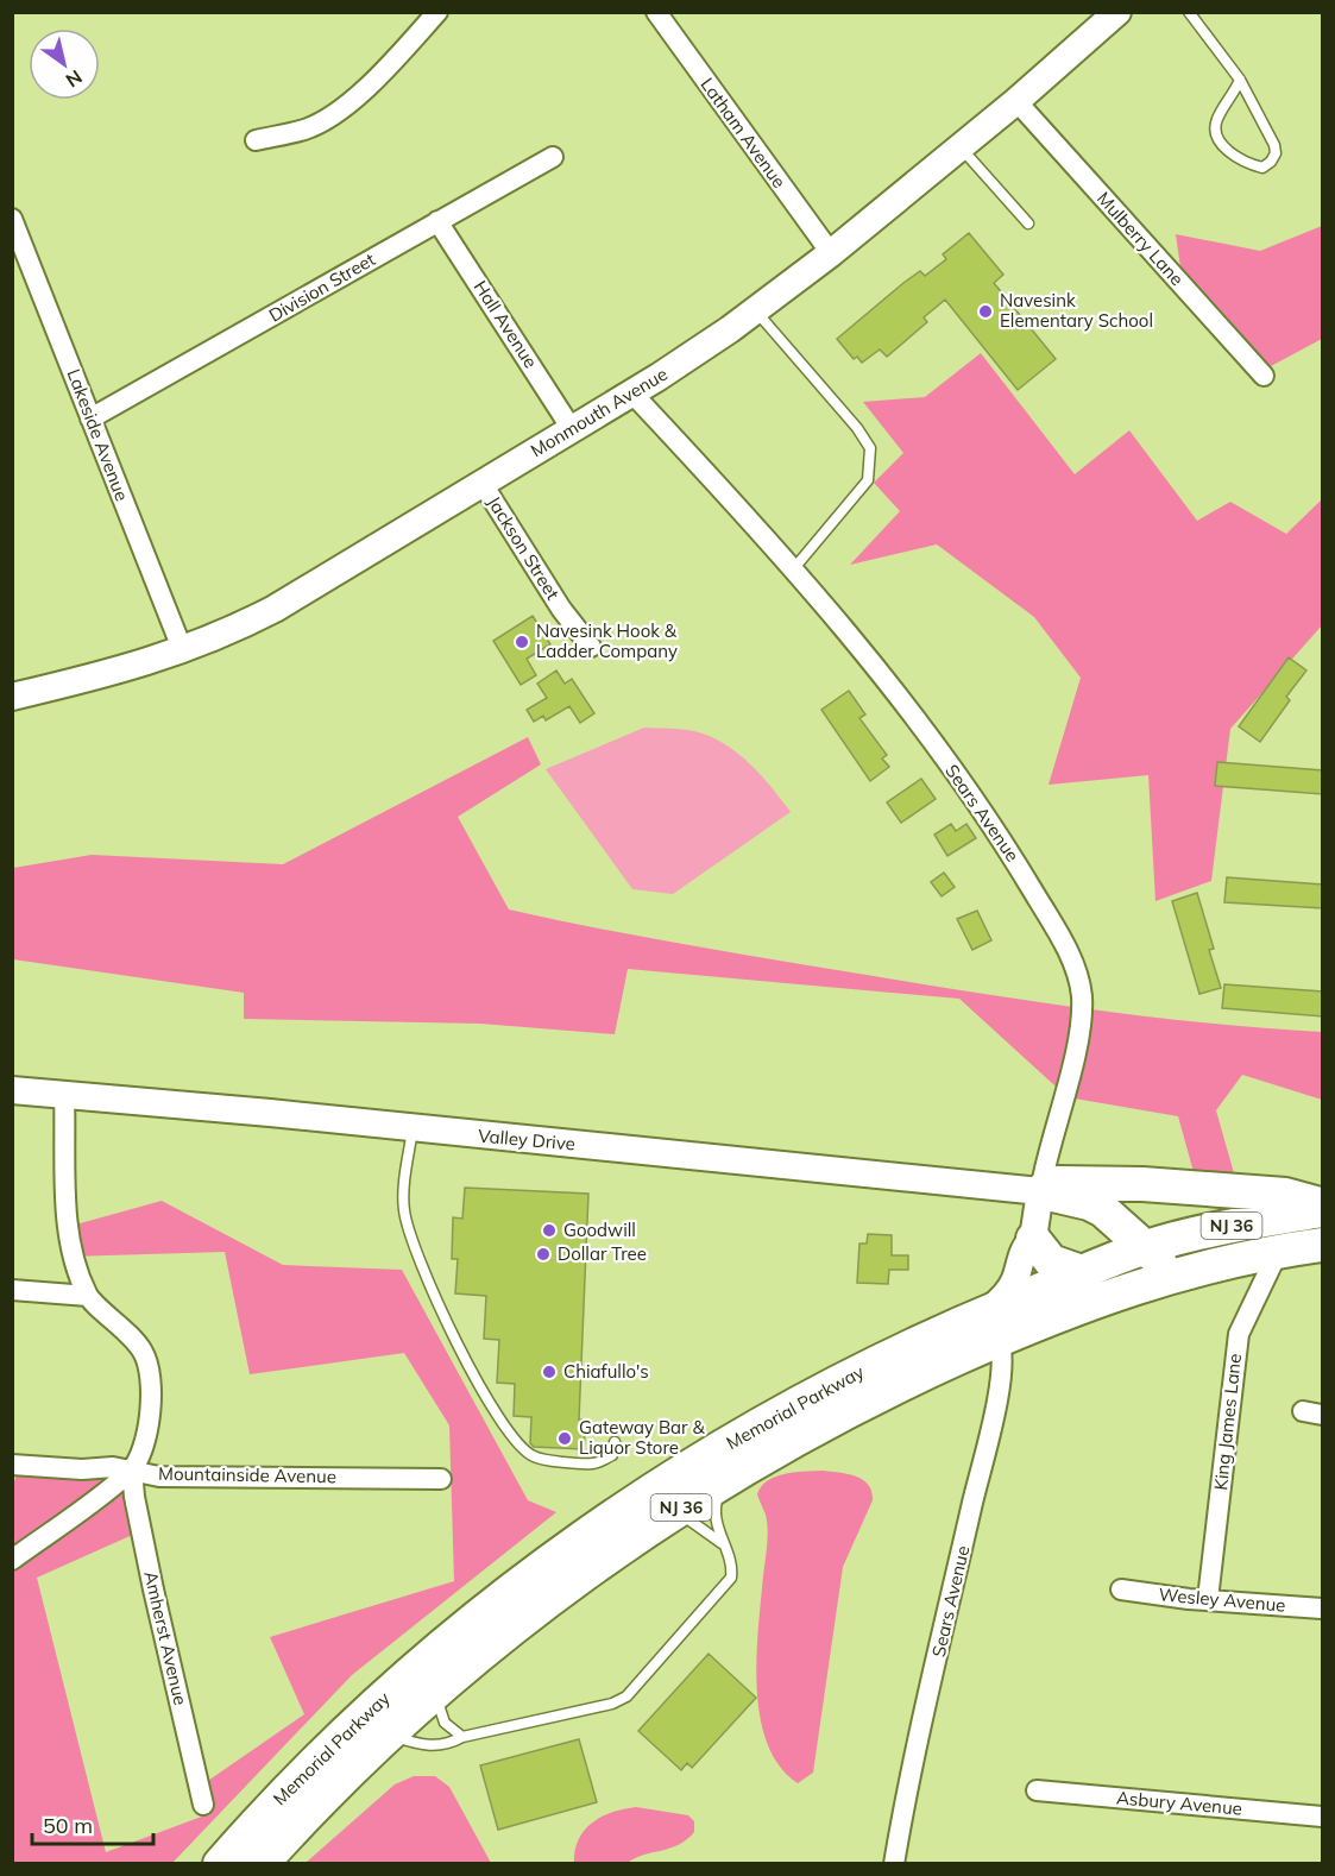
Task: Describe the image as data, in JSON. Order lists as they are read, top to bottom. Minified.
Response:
{"streets":{"highway":["NJ 36","Memorial Parkway"],"street":["Latham Avenue","Mulberry Lane","Division Street","Hall Avenue","Monmouth Avenue","Lakeside Avenue","Jackson Street","Sears Avenue","Valley Drive","King James Lane","Mountainside Avenue","Wesley Avenue","Amherst Avenue","Asbury Avenue"]},"crossings":[["Latham Avenue","Monmouth Avenue"],["Mulberry Lane","Monmouth Avenue"],["Division Street","Hall Avenue"],["Division Street","Lakeside Avenue"],["Hall Avenue","Monmouth Avenue"],["Monmouth Avenue","Lakeside Avenue"],["Monmouth Avenue","Jackson Street"],["Monmouth Avenue","Sears Avenue"],["Sears Avenue","Valley Drive"],["Sears Avenue","Memorial Parkway"],["Memorial Parkway","King James Lane"],["King James Lane","Wesley Avenue"],["Mountainside Avenue","Amherst Avenue"]],"places":["Navesink Elementary School","Navesink Hook & Ladder Company","Goodwill","Dollar Tree","Chiafullo's","Gateway Bar & Liquor Store"],"scale_bar":"50 m","north":"bottom right"}
